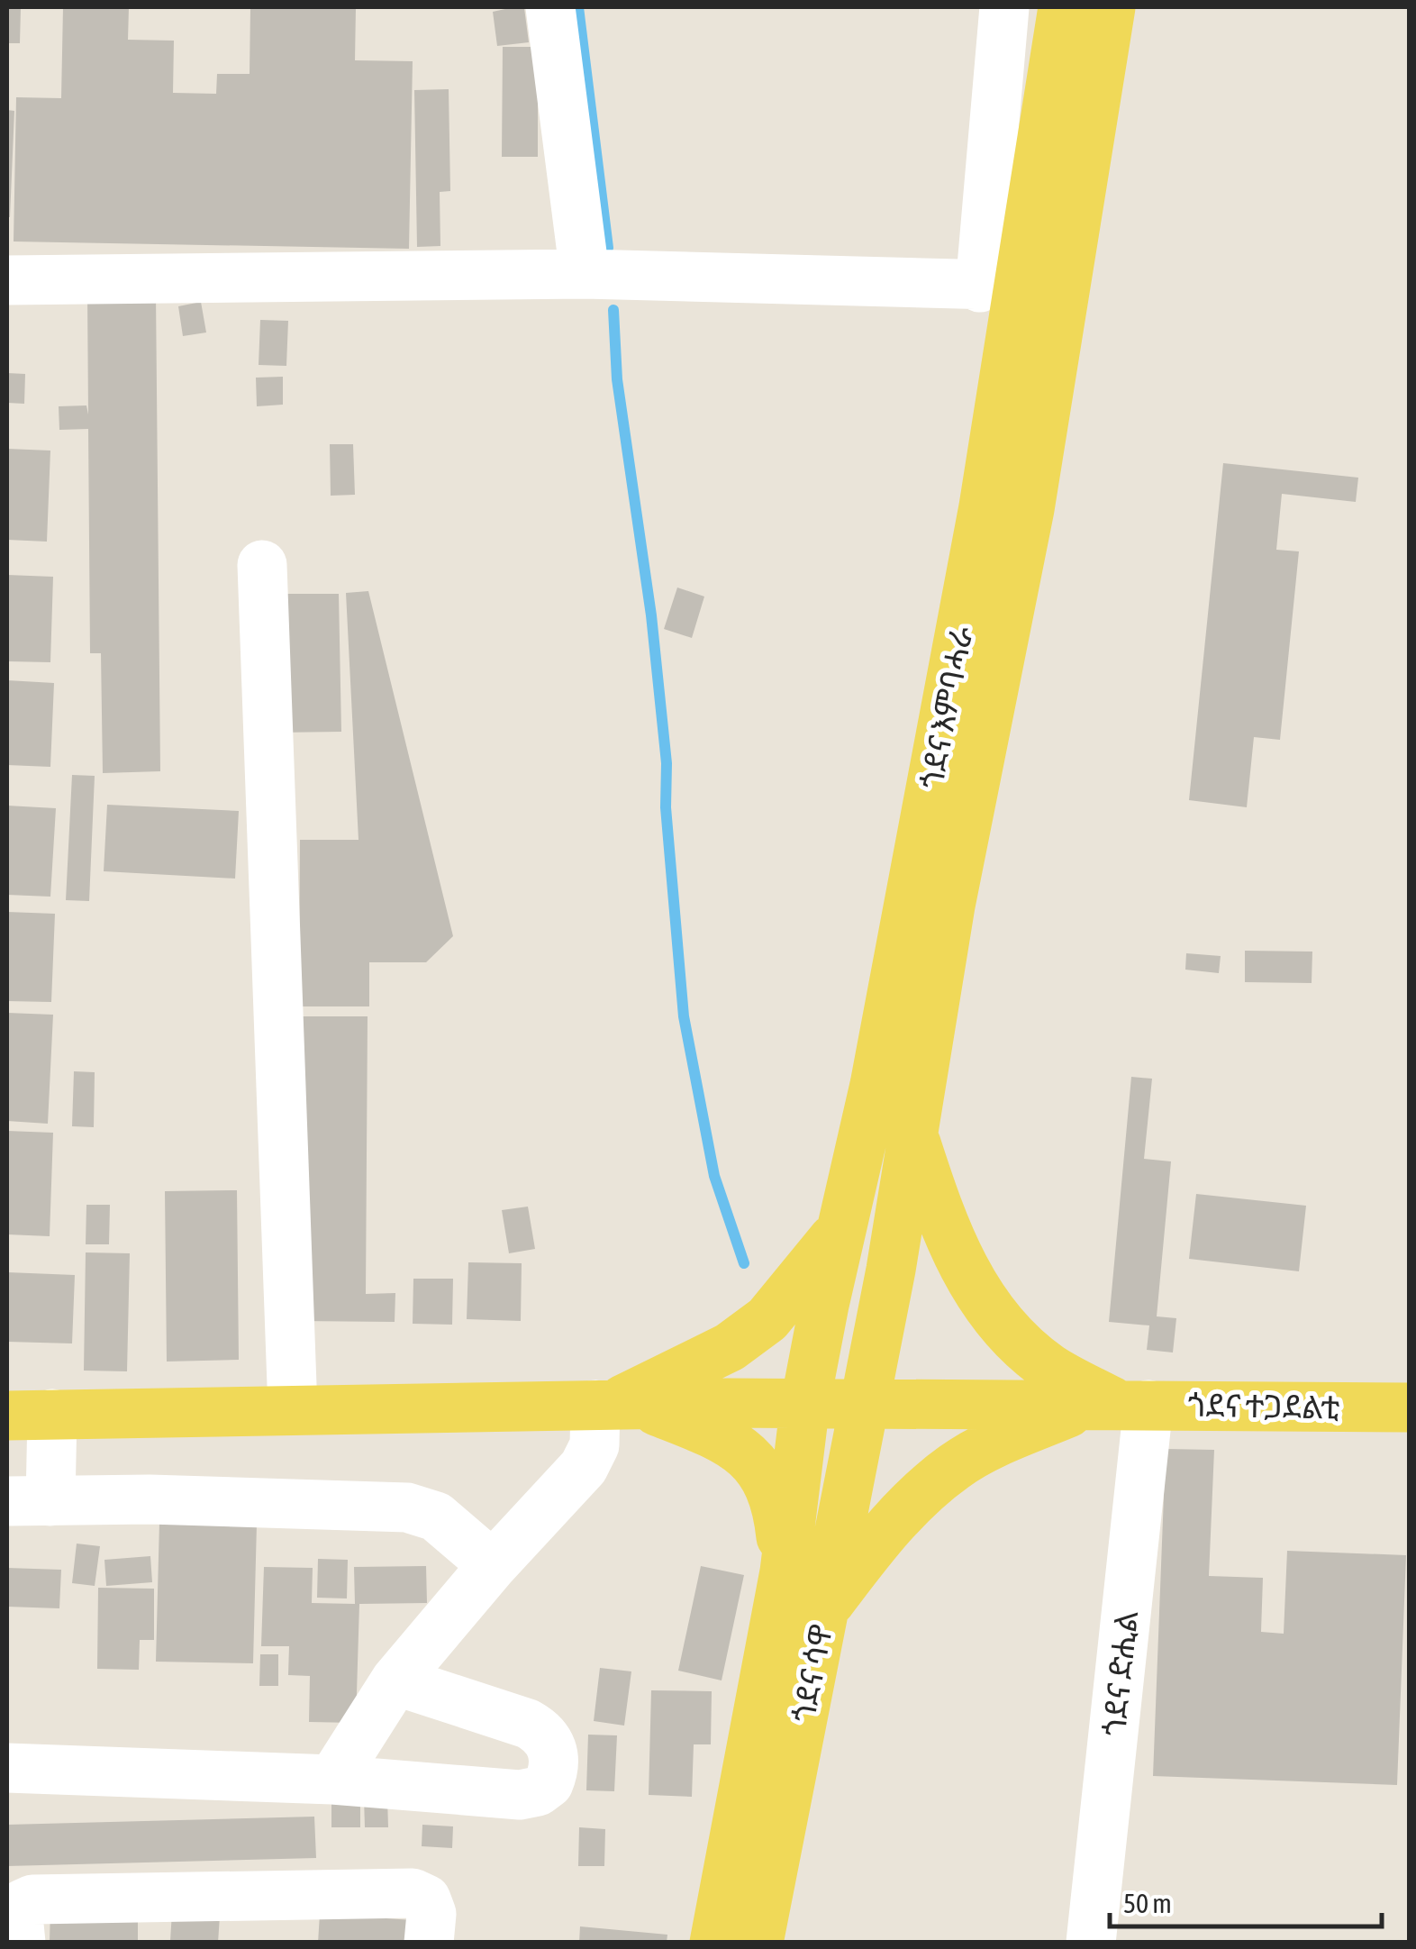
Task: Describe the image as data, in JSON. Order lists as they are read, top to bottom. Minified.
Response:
{"streets":{"main road":["ጎደና እምባሓራ","ጎደና ተጋደልቲ","ጎደና ሳዋ"],"street":["ጎደና ድሒል"]},"crossings":[["ጎደና እምባሓራ","ጎደና ተጋደልቲ"],["ጎደና እምባሓራ","ጎደና ሳዋ"],["ጎደና ተጋደልቲ","ጎደና ሳዋ"],["ጎደና ተጋደልቲ","ጎደና ድሒል"]],"scale_bar":"50 m"}
